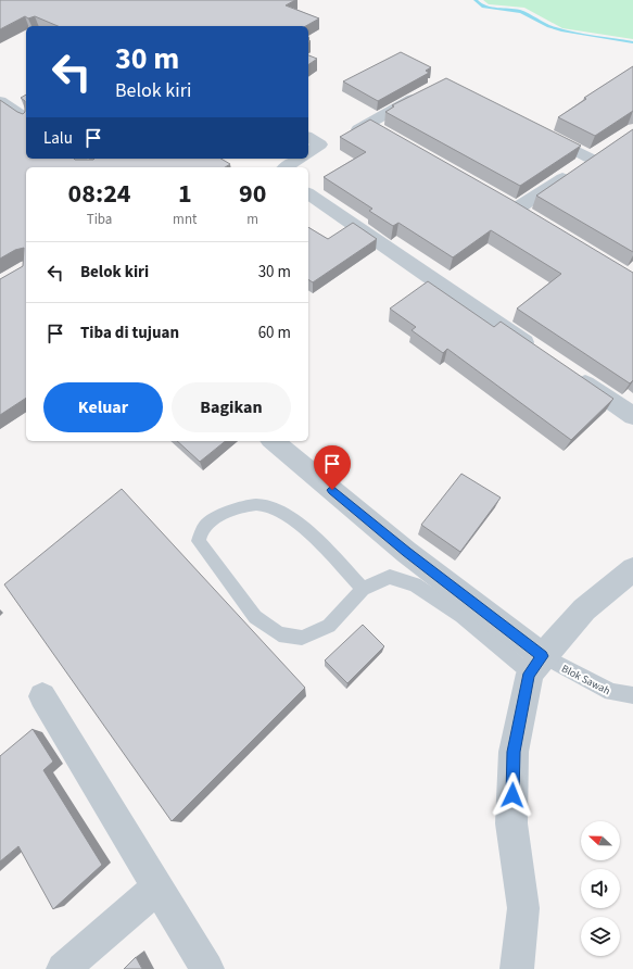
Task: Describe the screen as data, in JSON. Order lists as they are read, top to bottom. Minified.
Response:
{"streets":{"lane":["Blok Sawah"]},"north":"left","page":{"turn":["30 m","Belok kiri"],"then":"Lalu","eta":["08:24","Tiba","1","mnt","90","m"],"list":[{"name":"Belok kiri","value":"30 m"},{"name":"Tiba di tujuan","value":"60 m"}],"buttons":["Keluar","Bagikan"]}}
